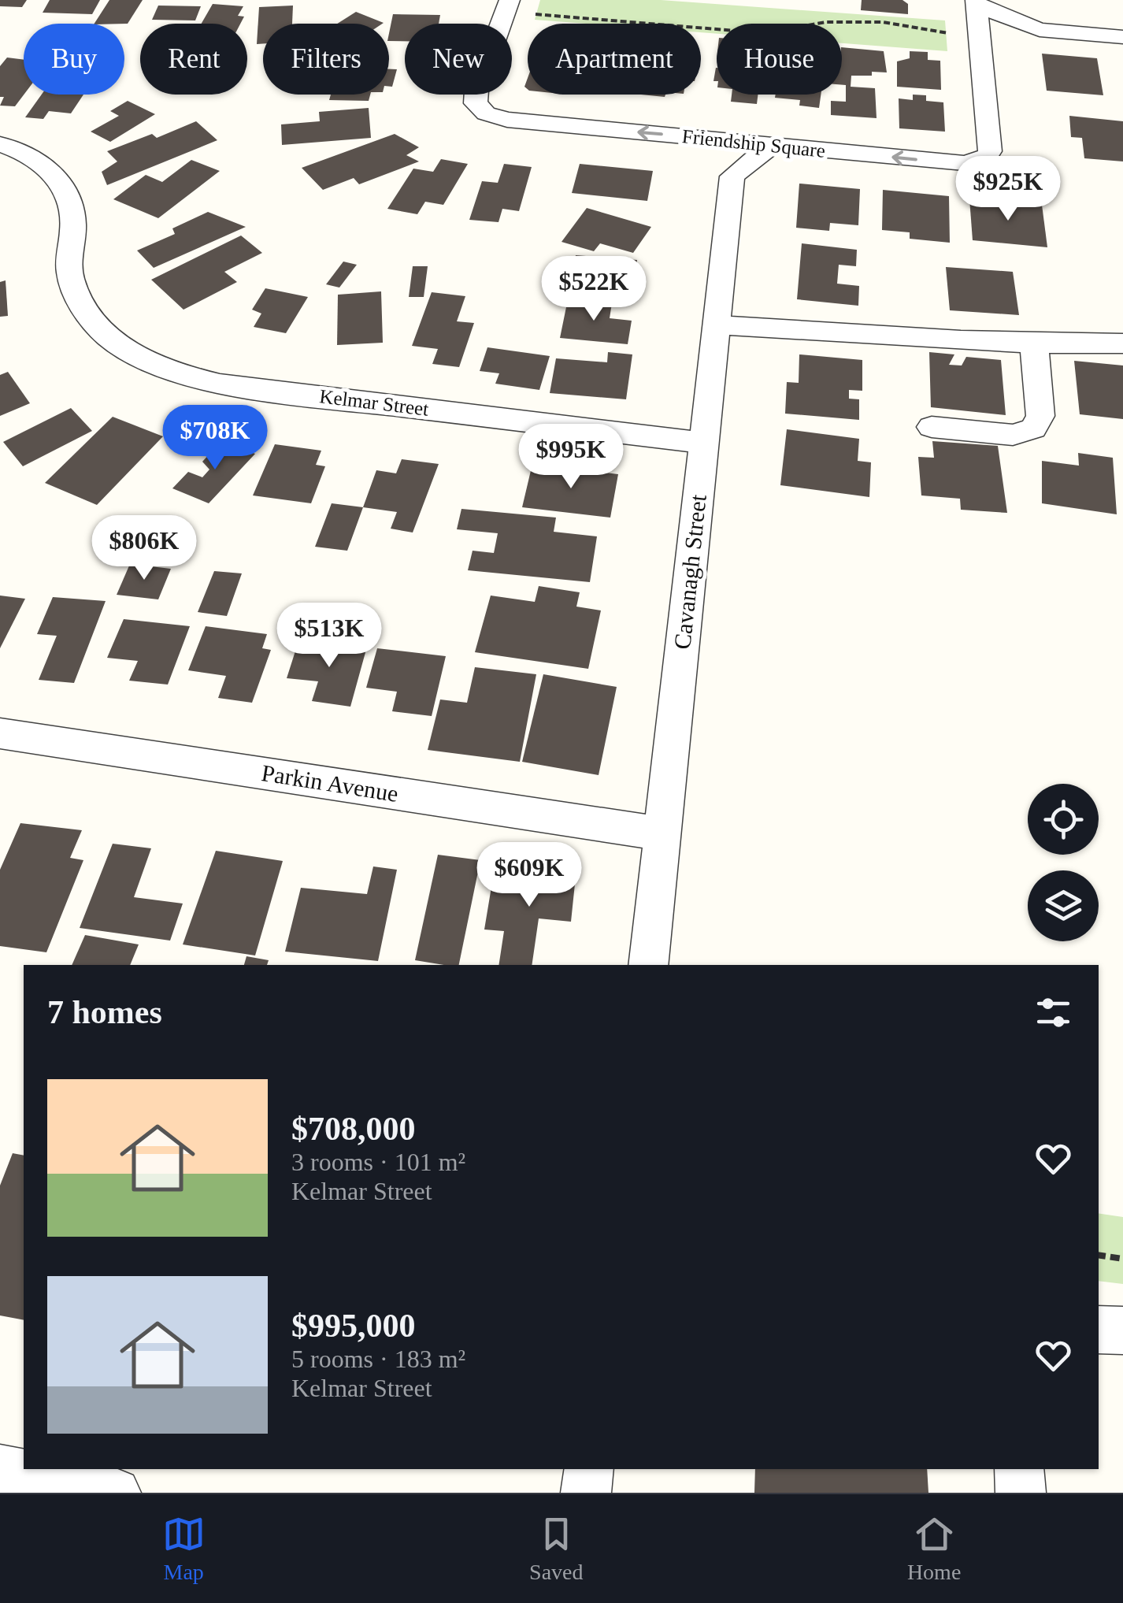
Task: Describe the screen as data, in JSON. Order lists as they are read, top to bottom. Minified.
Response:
{"streets":{"street":["Friendship Square","Kelmar Street","Cavanagh Street","Parkin Avenue"]},"crossings":[["Kelmar Street","Cavanagh Street"],["Cavanagh Street","Parkin Avenue"]],"page":{"chip":["Buy","Rent","Filters","New","Apartment","House"],"price":["$925K","$522K","$708K","$995K","$806K","$513K","$609K"],"heading":"7 homes","list":[{"name":"$708,000","note":"3 rooms · 101 m² · Kelmar Street"},{"name":"$995,000","note":"5 rooms · 183 m² · Kelmar Street"}],"tabs":["Map","Saved","Home"]}}
